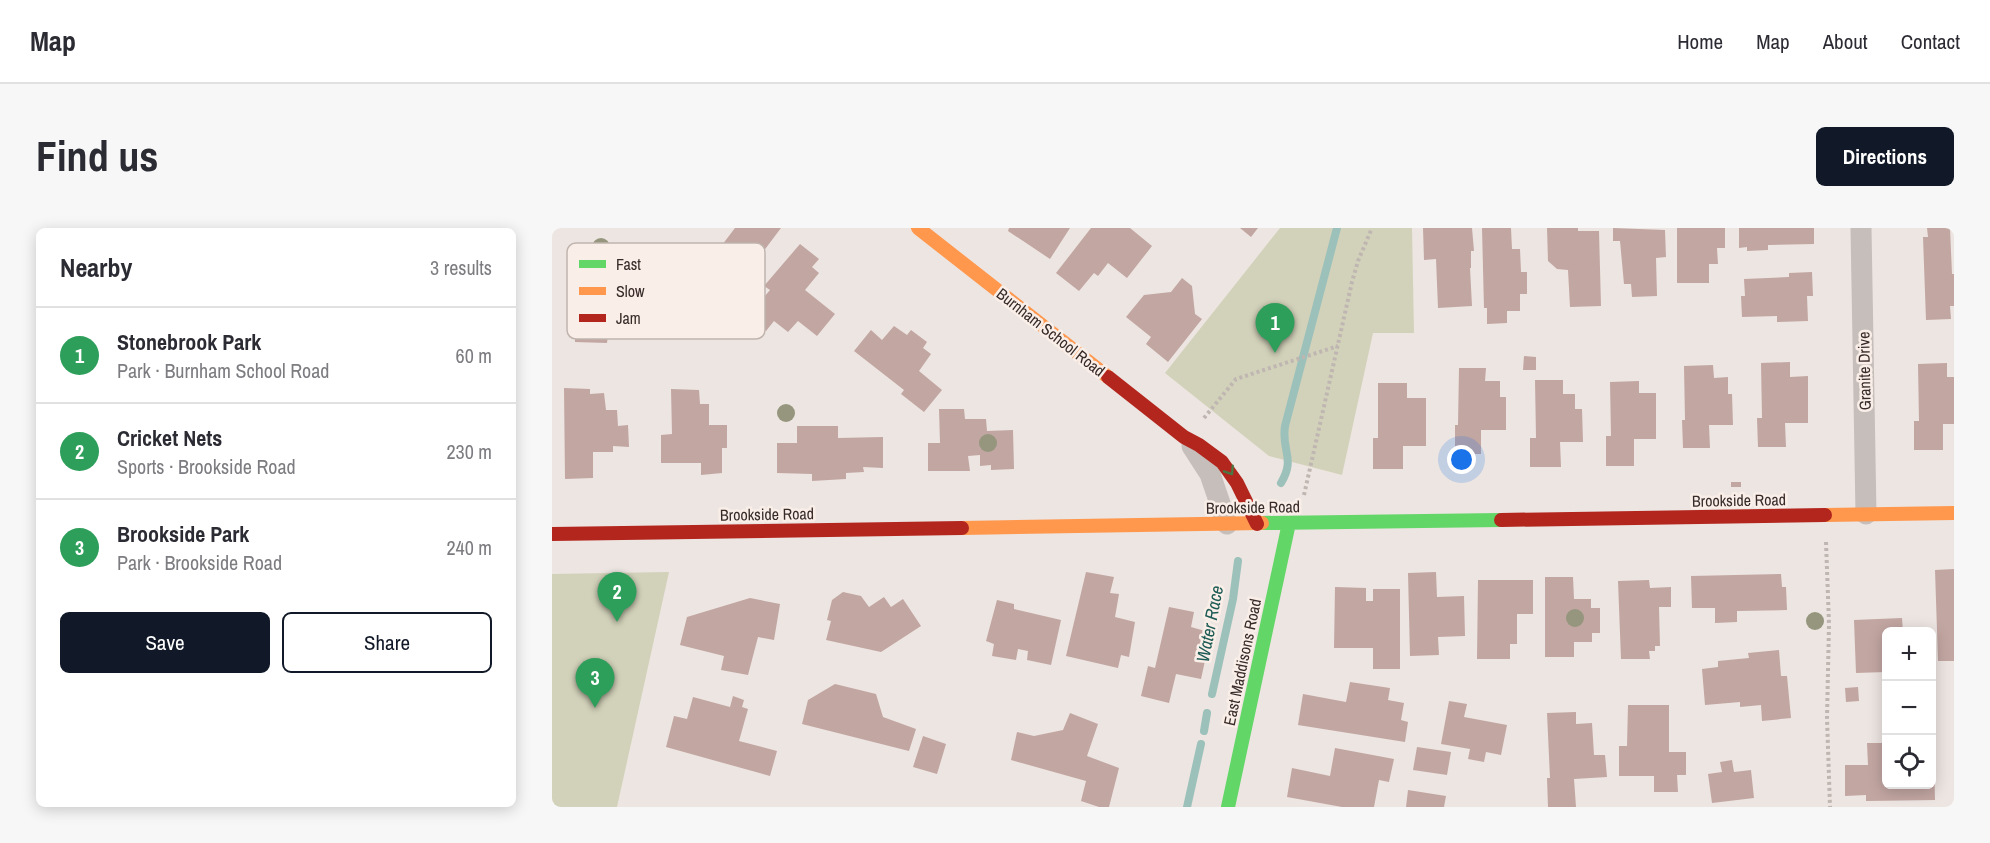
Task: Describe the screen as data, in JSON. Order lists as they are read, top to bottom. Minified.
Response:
{"streets":{"street":["Burnham School Road","Granite Drive","Brookside Road","East Maddisons Road"]},"crossings":[["Burnham School Road","Brookside Road"],["Granite Drive","Brookside Road"],["Brookside Road","East Maddisons Road"]],"water":["Water Race"],"legend":["Fast","Slow","Jam"],"page":{"header":"Map","nav":["Home","Map","About","Contact"],"buttons":["Directions",["Save","Share"]],"title":"Find us","heading":["Nearby","3 results"],"pins":["1","2","3"],"list":[{"mark":"1","name":"Stonebrook Park","note":"Park · Burnham School Road","value":"60 m"},{"mark":"2","name":"Cricket Nets","note":"Sports · Brookside Road","value":"230 m"},{"mark":"3","name":"Brookside Park","note":"Park · Brookside Road","value":"240 m"}],"map_buttons":["+","−"]}}
